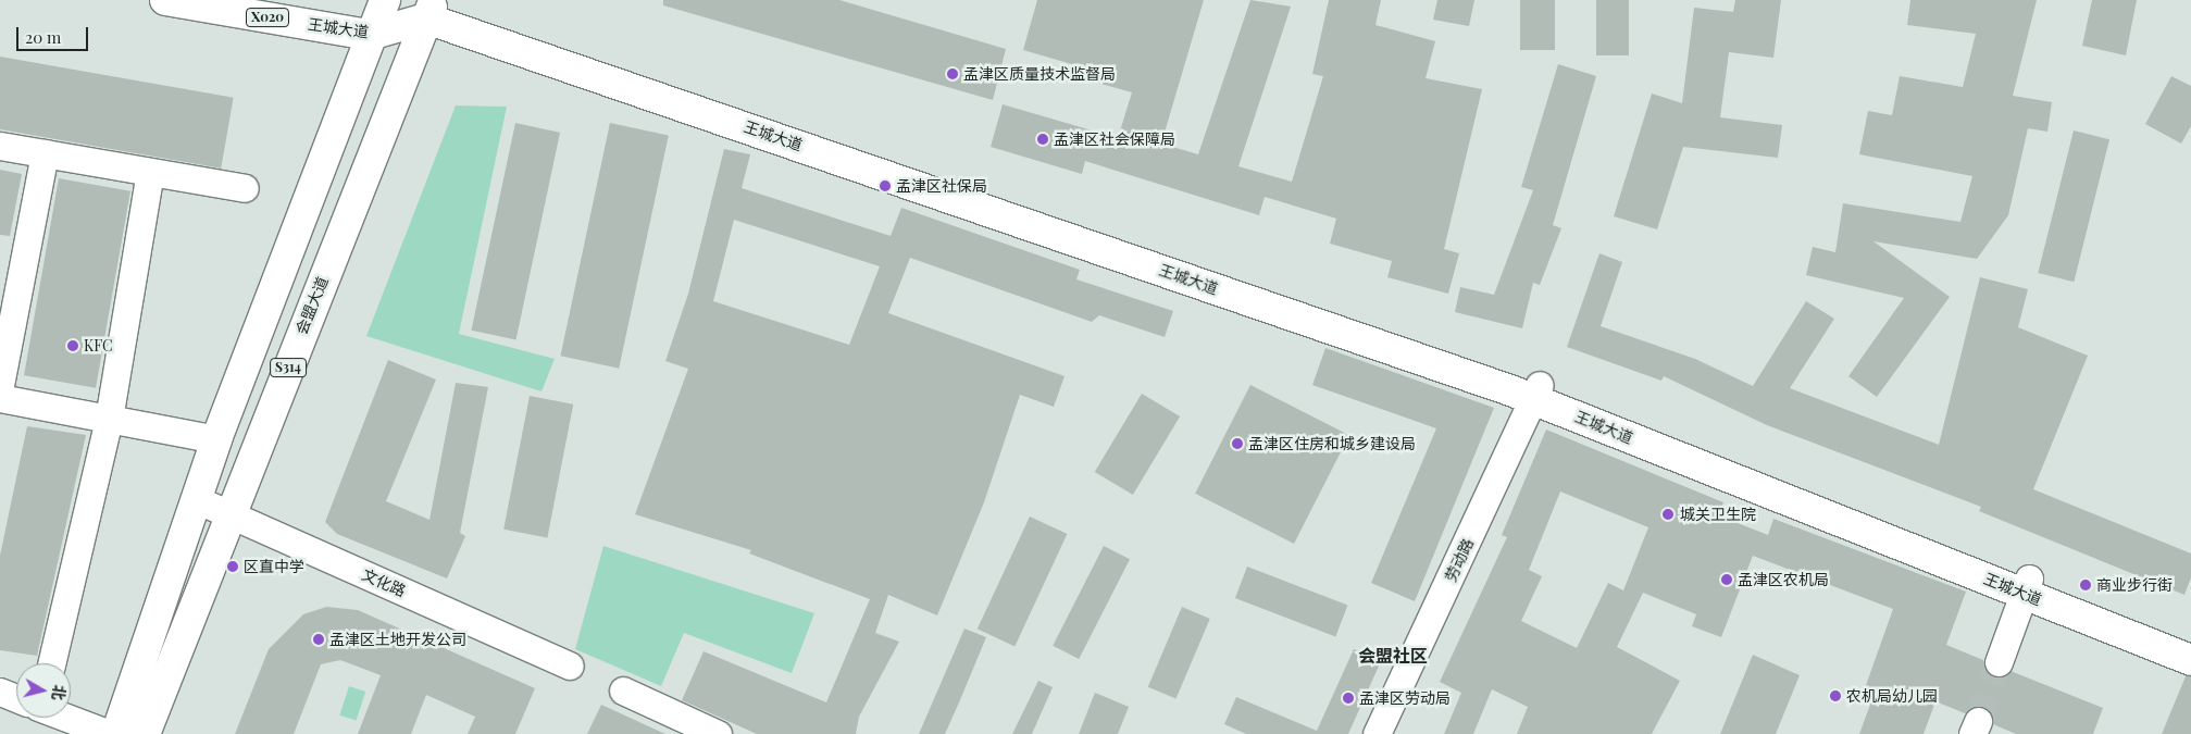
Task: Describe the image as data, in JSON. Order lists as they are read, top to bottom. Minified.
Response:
{"streets":{"main road":["X020","王城大道","会盟大道","S314"],"street":["劳动路","文化路"]},"crossings":[["王城大道","会盟大道"],["王城大道","S314"],["王城大道","劳动路"],["会盟大道","文化路"],["S314","文化路"]],"districts":["会盟社区"],"places":["孟津区质量技术监督局","孟津区社会保障局","孟津区社保局","KFC","孟津区住房和城乡建设局","城关卫生院","区直中学","孟津区农机局","商业步行街","孟津区土地开发公司","农机局幼儿园","孟津区劳动局"],"scale_bar":"20 m","north":"right"}
